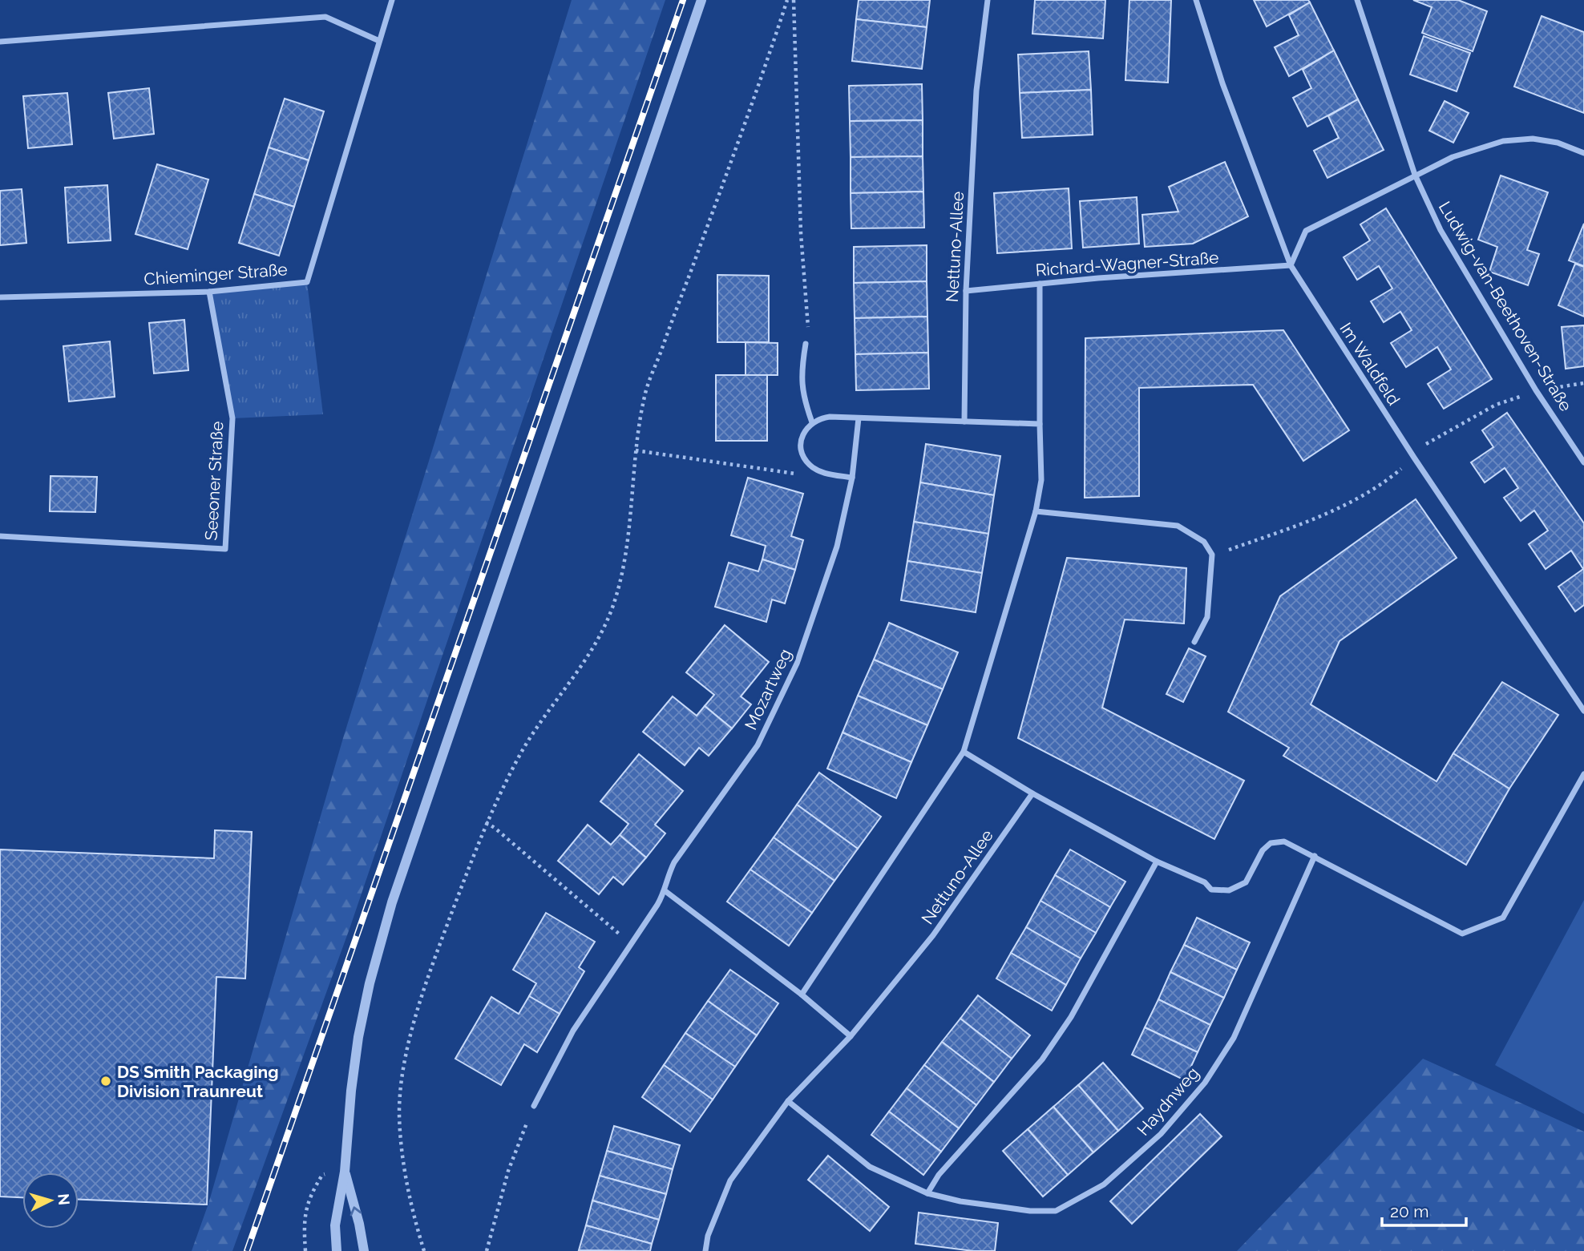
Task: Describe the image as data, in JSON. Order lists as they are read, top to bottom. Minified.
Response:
{"streets":{"street":["Nettuno-Allee","Richard-Wagner-Straße","Chieminger Straße","Ludwig-van-Beethoven-Straße","Im Waldfeld","Seeoner Straße","Mozartweg","Haydnweg"]},"crossings":[["Nettuno-Allee","Richard-Wagner-Straße"],["Nettuno-Allee","Haydnweg"],["Richard-Wagner-Straße","Im Waldfeld"],["Chieminger Straße","Seeoner Straße"]],"places":["DS Smith Packaging Division Traunreut"],"scale_bar":"20 m","north":"right"}
